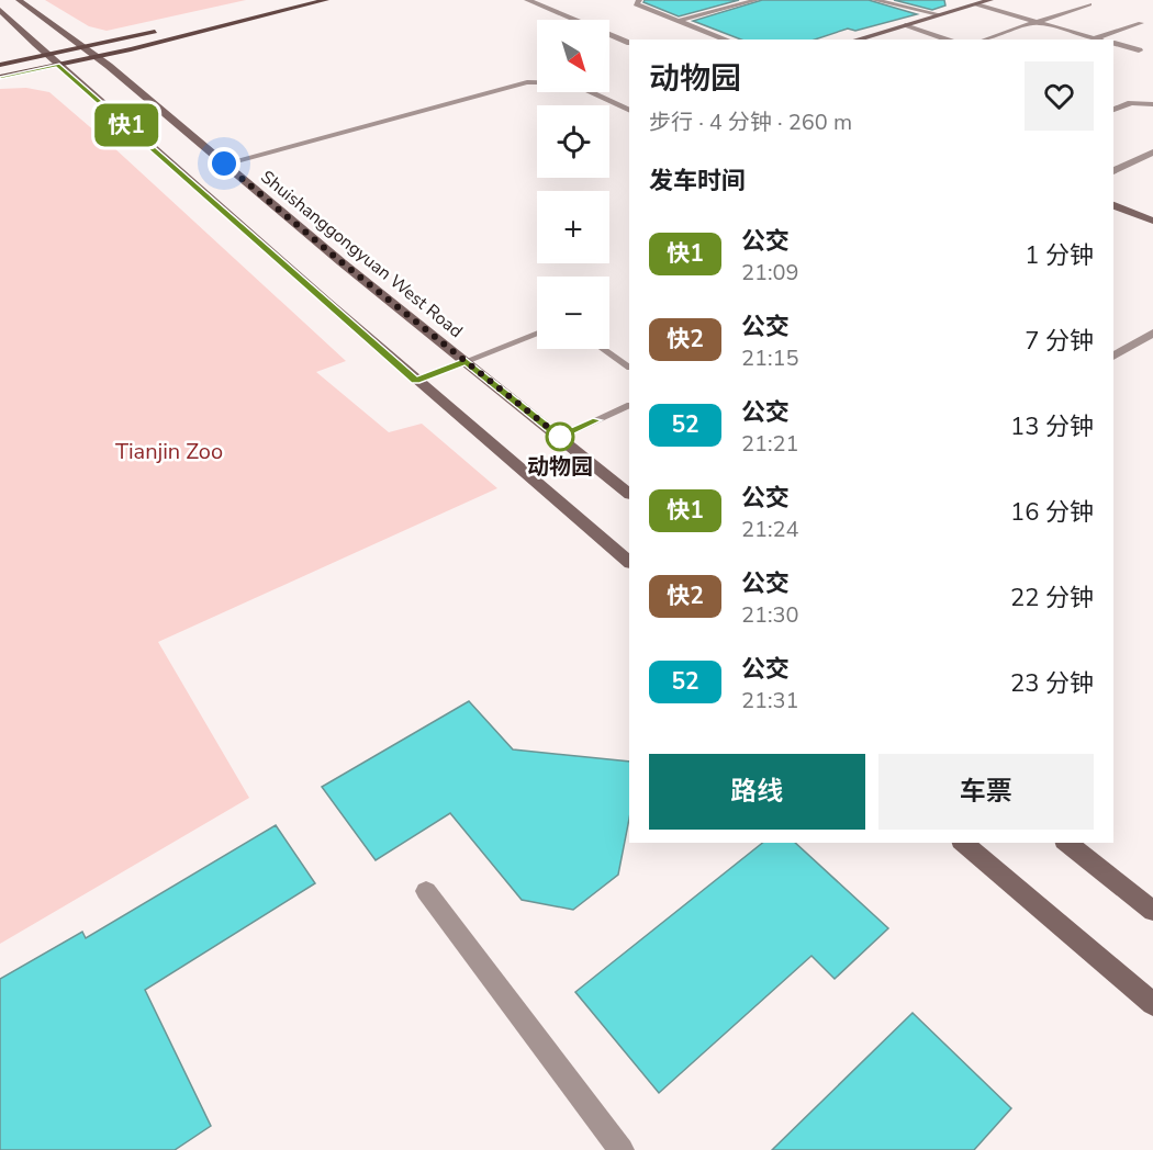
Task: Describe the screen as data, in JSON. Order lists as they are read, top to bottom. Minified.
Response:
{"streets":{"main road":["Shuishanggongyuan West Road"]},"parks":["Tianjin Zoo"],"places":["动物园"],"lines":["bus line 快1"],"north":"bottom right","page":{"on_map":"快1","map_buttons":["+","−"],"heading":[["动物园","步行 · 4 分钟 · 260 m"],"发车时间"],"list":[{"mark":"快1","name":"公交","note":"21:09","value":"1 分钟"},{"mark":"快2","name":"公交","note":"21:15","value":"7 分钟"},{"mark":"52","name":"公交","note":"21:21","value":"13 分钟"},{"mark":"快1","name":"公交","note":"21:24","value":"16 分钟"},{"mark":"快2","name":"公交","note":"21:30","value":"22 分钟"},{"mark":"52","name":"公交","note":"21:31","value":"23 分钟"}],"buttons":["路线","车票"]}}
